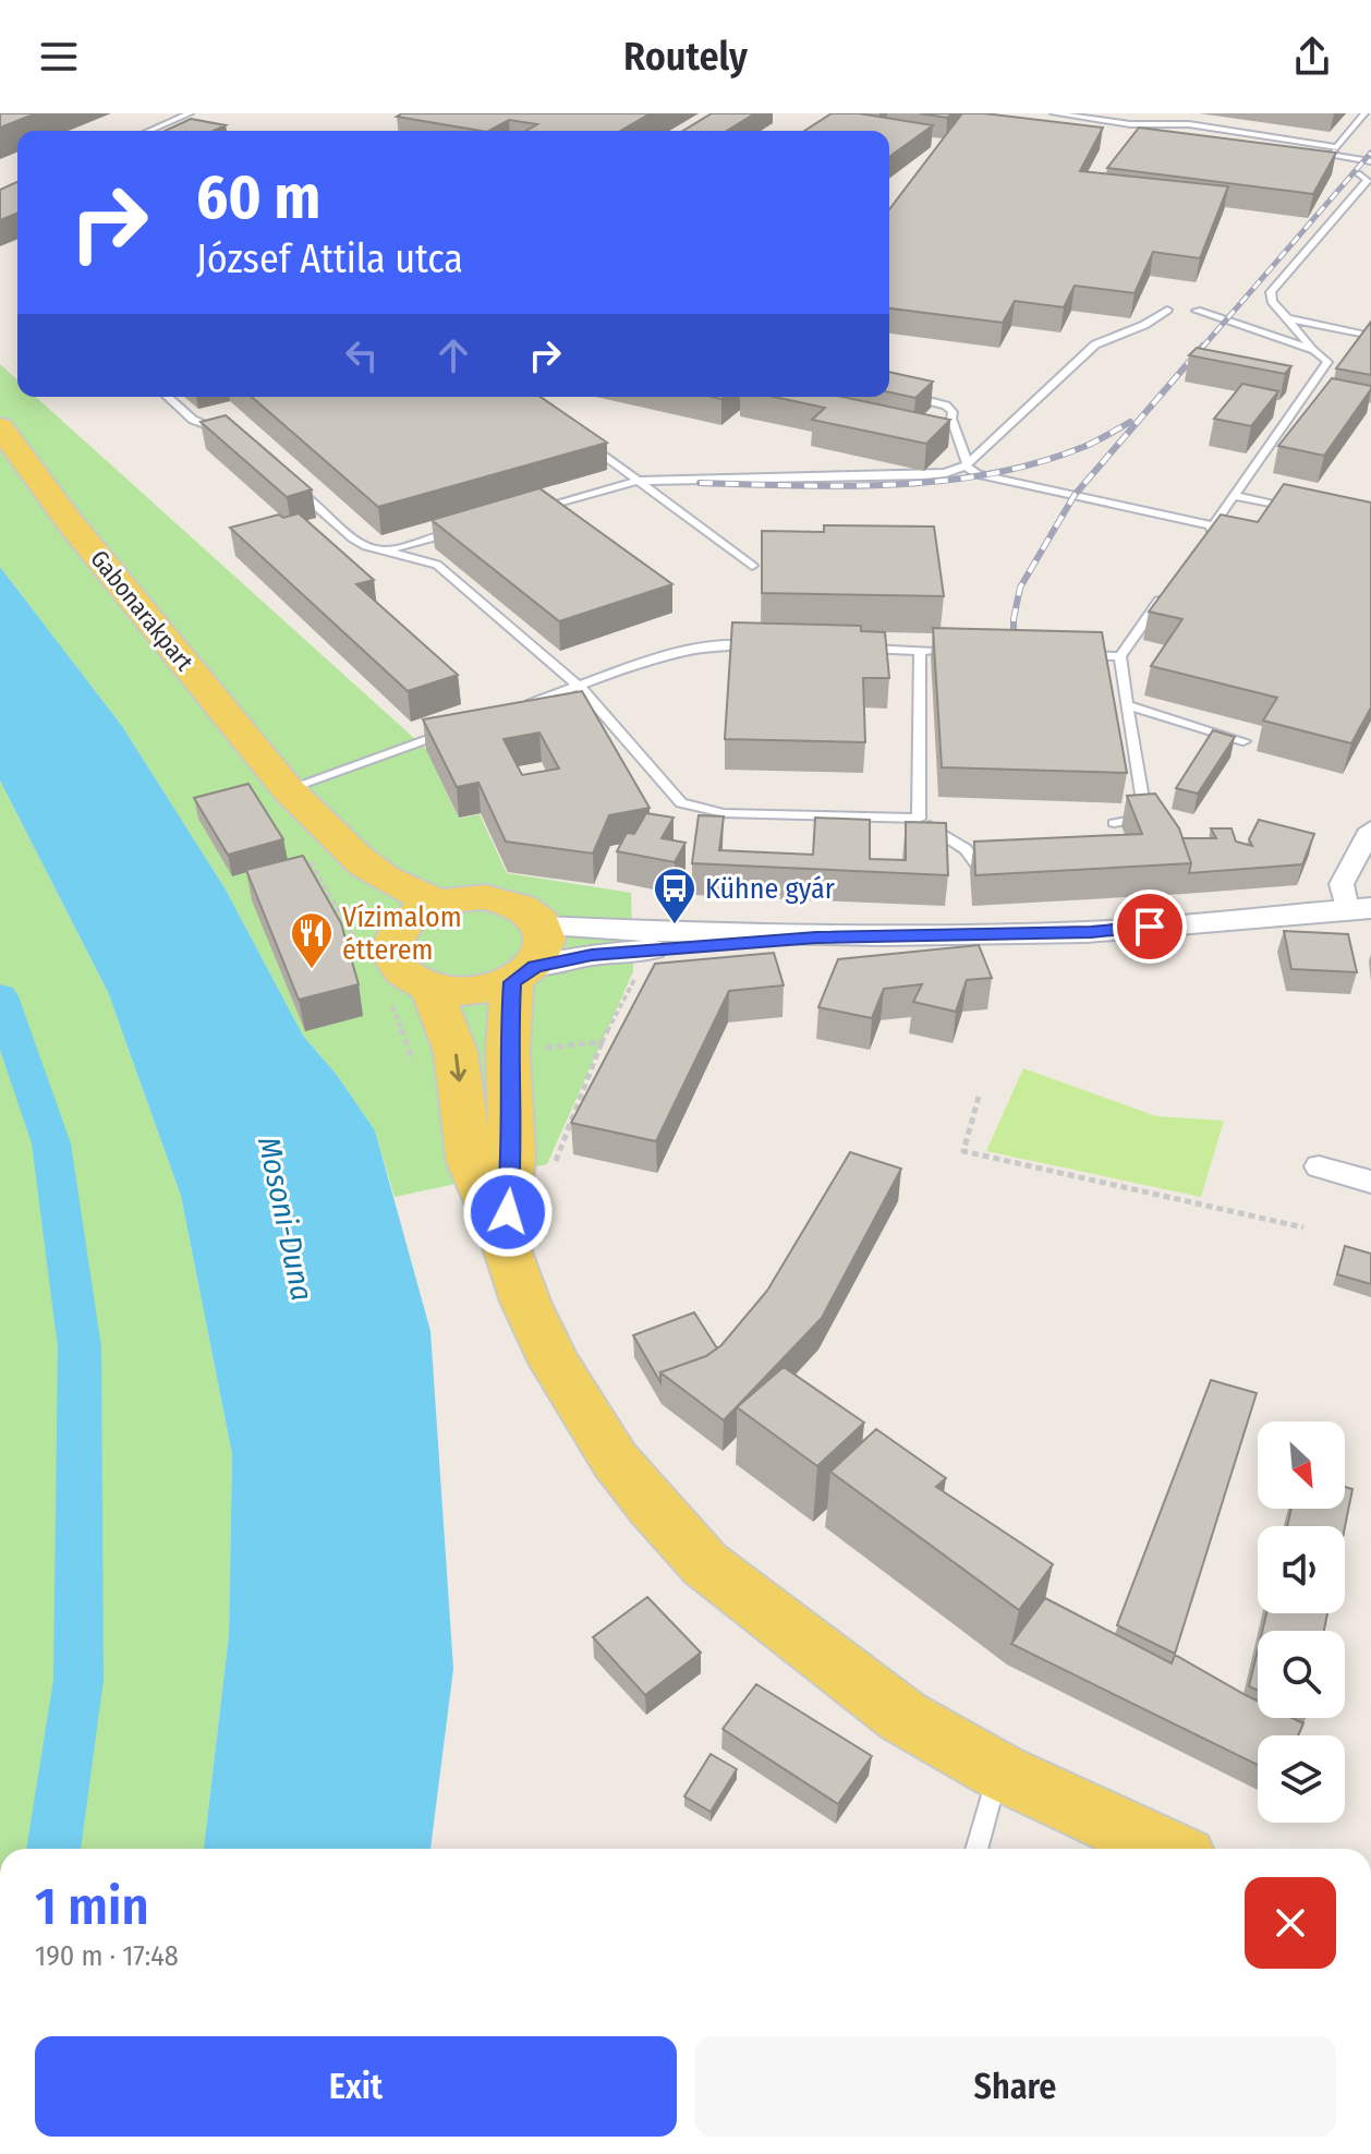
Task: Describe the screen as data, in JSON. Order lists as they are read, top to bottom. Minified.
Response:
{"streets":{"main road":["Gabonarakpart"]},"water":["Mosoni-Duna"],"places":{"bus stop":["Kühne gyár"],"restaurant":["Vízimalom étterem"]},"north":"bottom right","page":{"header":"Routely","turn":["60 m","József Attila utca"],"heading":["1 min","190 m · 17:48"],"buttons":["Exit","Share"]}}
